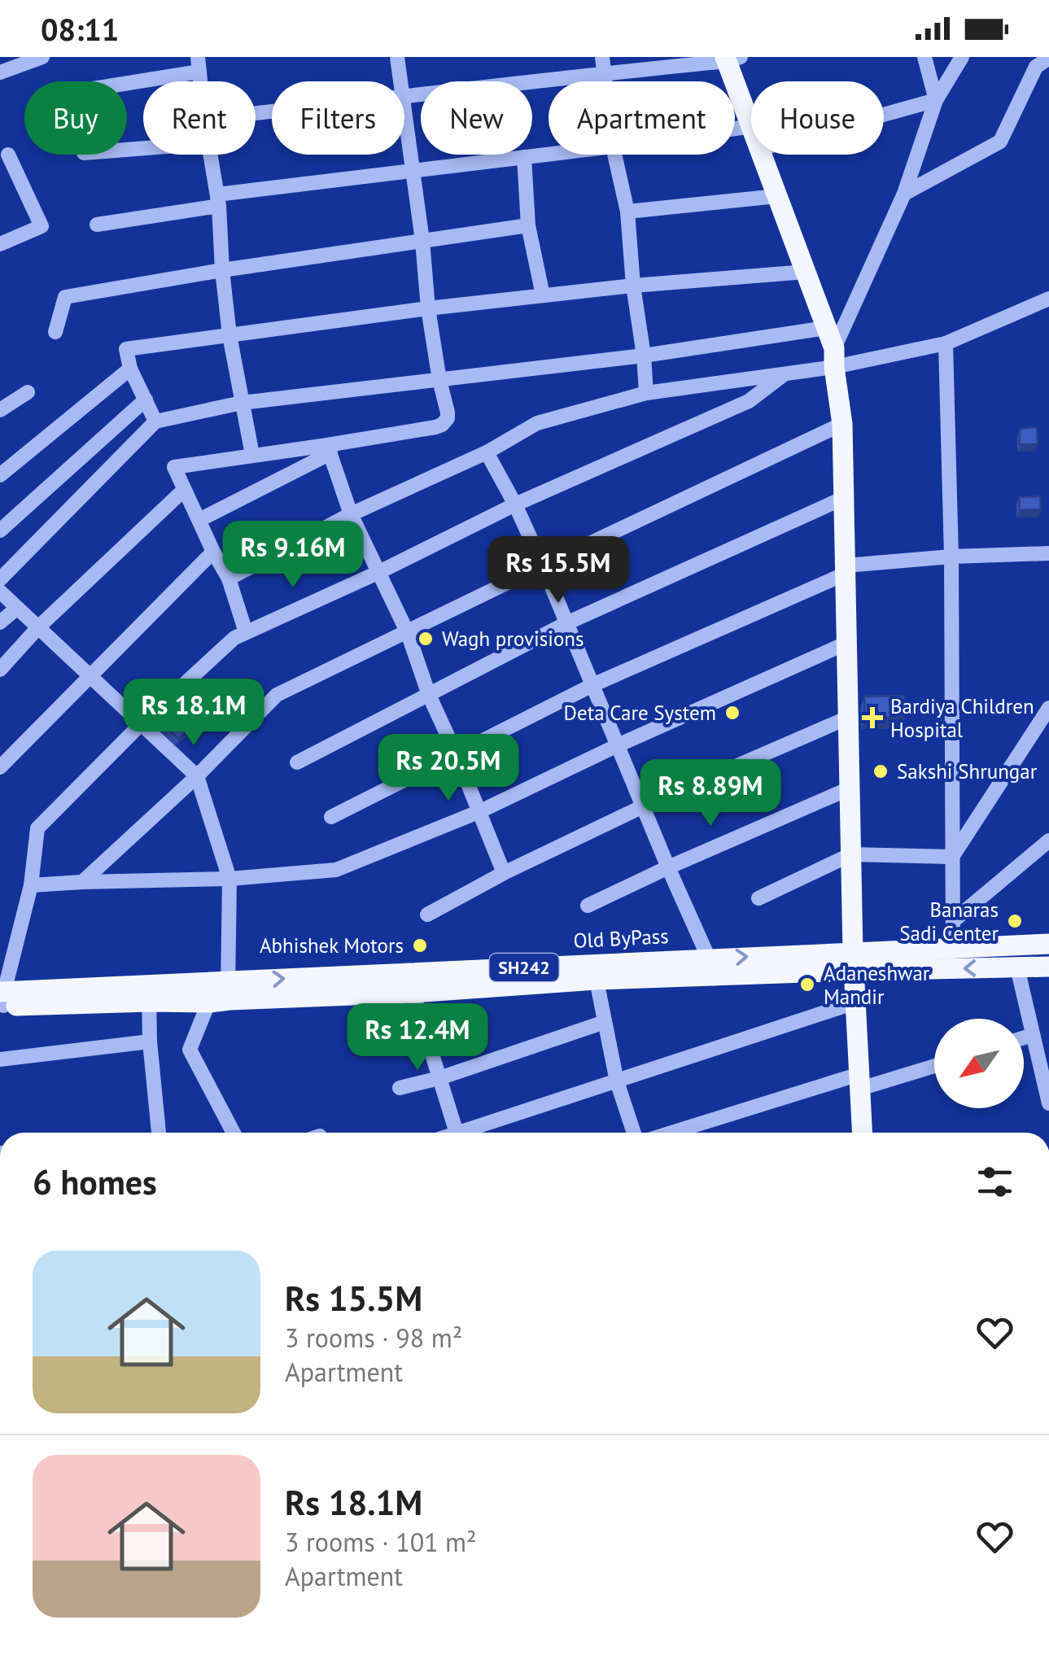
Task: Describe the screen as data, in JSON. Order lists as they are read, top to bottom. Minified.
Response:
{"streets":{"main road":["Old ByPass","SH242"]},"places":{"other":["Wagh provisions","Deta Care System","Sakshi Shrungar","Banaras Sadi Center","Abhishek Motors","Adaneshwar Mandir"],"health":["Bardiya Children Hospital"]},"north":"bottom left","page":{"status":"08:11","chip":["Buy","Rent","Filters","New","Apartment","House"],"price":["Rs 9.16M","Rs 15.5M","Rs 18.1M","Rs 20.5M","Rs 8.89M","Rs 12.4M"],"heading":"6 homes","list":[{"name":"Rs 15.5M","note":"3 rooms · 98 m² · Apartment"},{"name":"Rs 18.1M","note":"3 rooms · 101 m² · Apartment"}]}}
